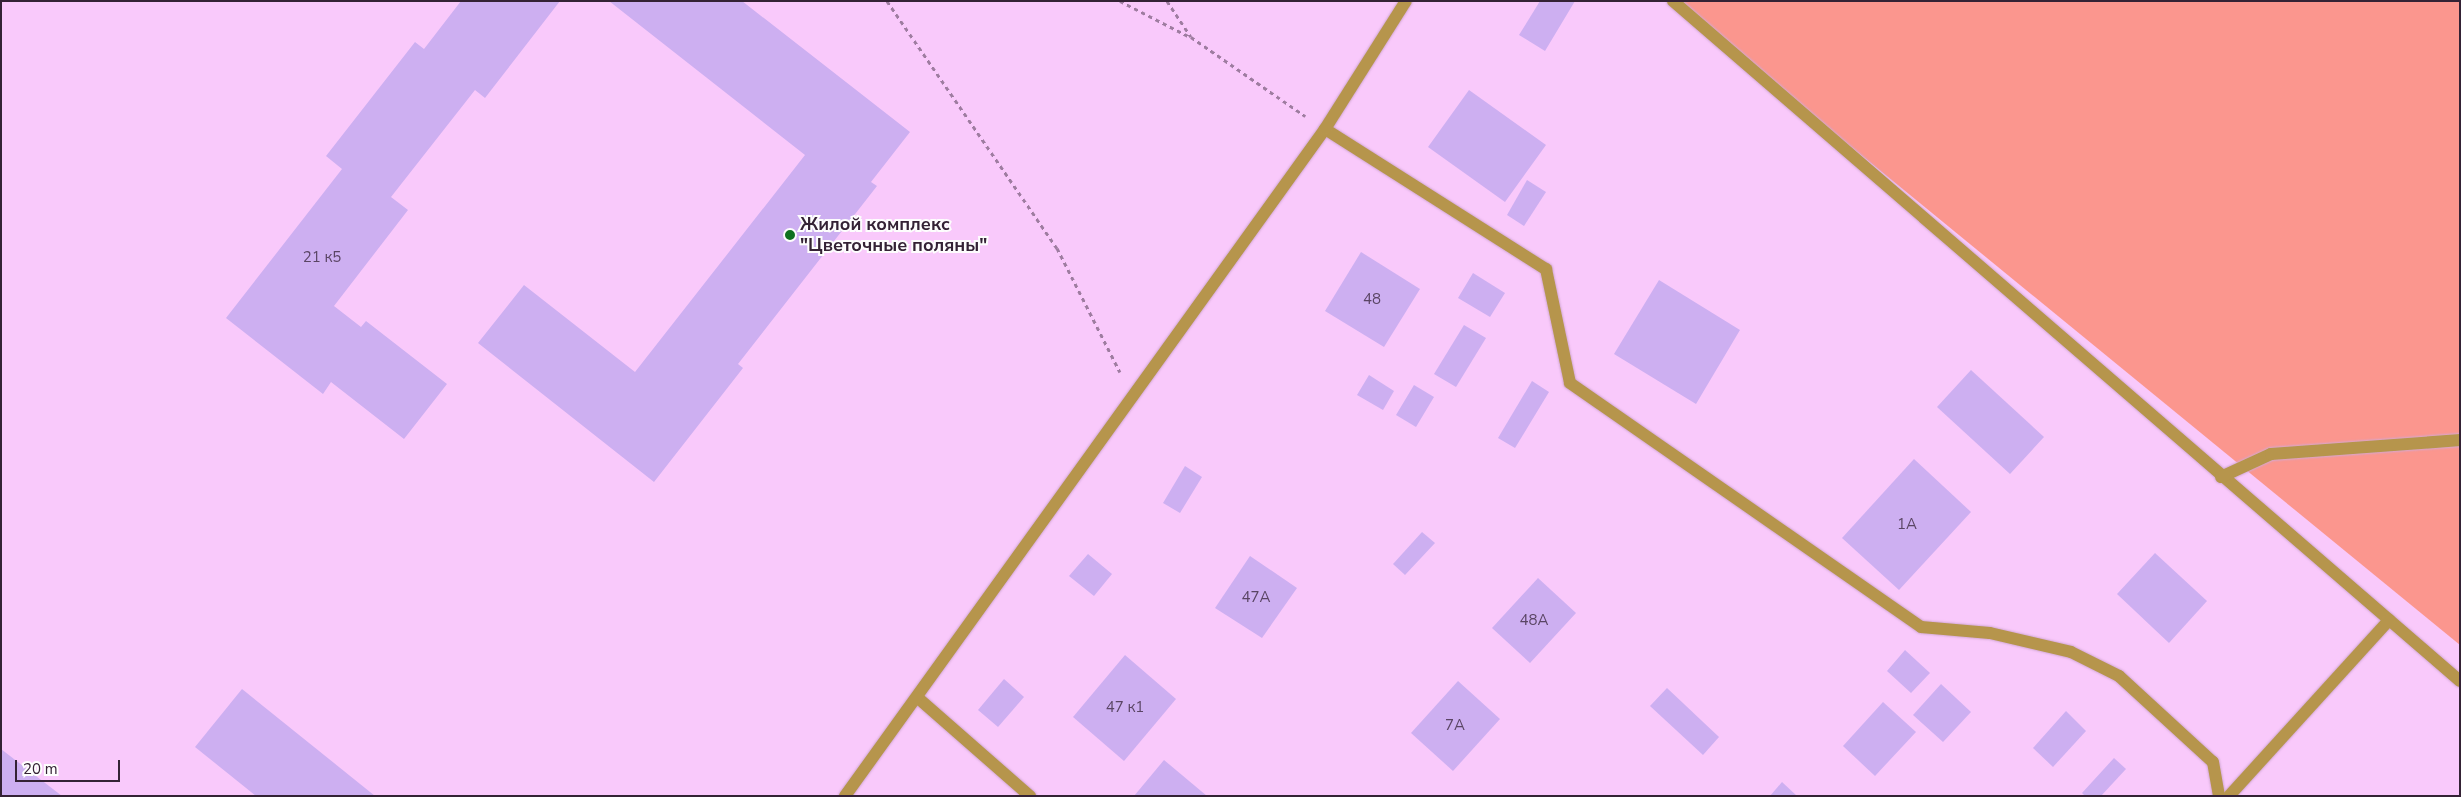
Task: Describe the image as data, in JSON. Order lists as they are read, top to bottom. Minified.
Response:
{"places":["Жилой комплекс \"Цветочные поляны\""],"house_numbers":["21 к5","48","1А","47А","48А","47 к1","7А"],"scale_bar":"20 m"}
